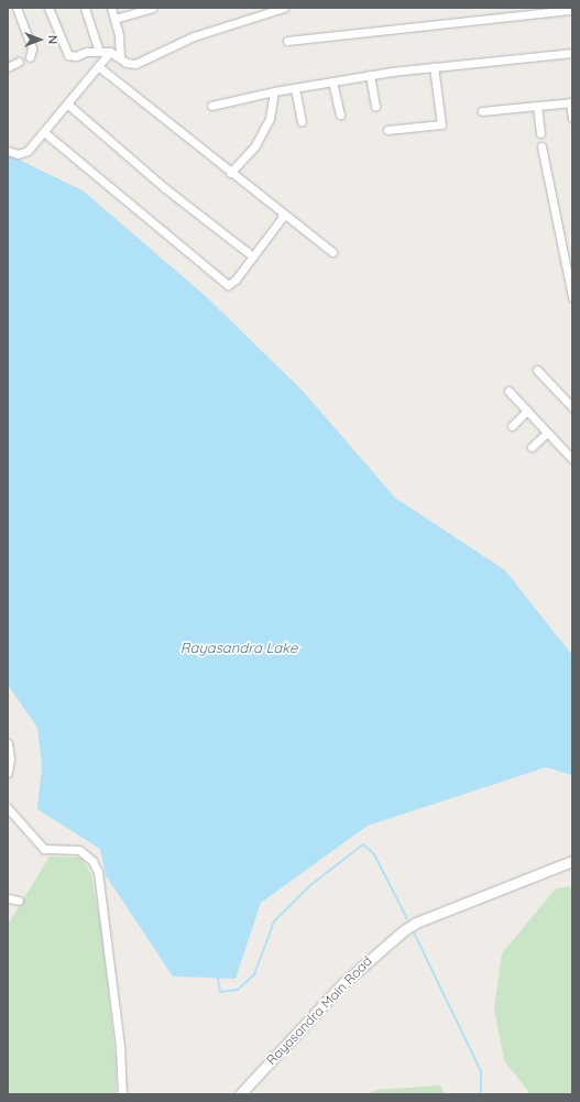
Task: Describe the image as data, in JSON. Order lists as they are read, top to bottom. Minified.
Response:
{"streets":{"street":["Rayasandra Main Road"]},"water":["Rayasandra Lake"],"north":"right"}
